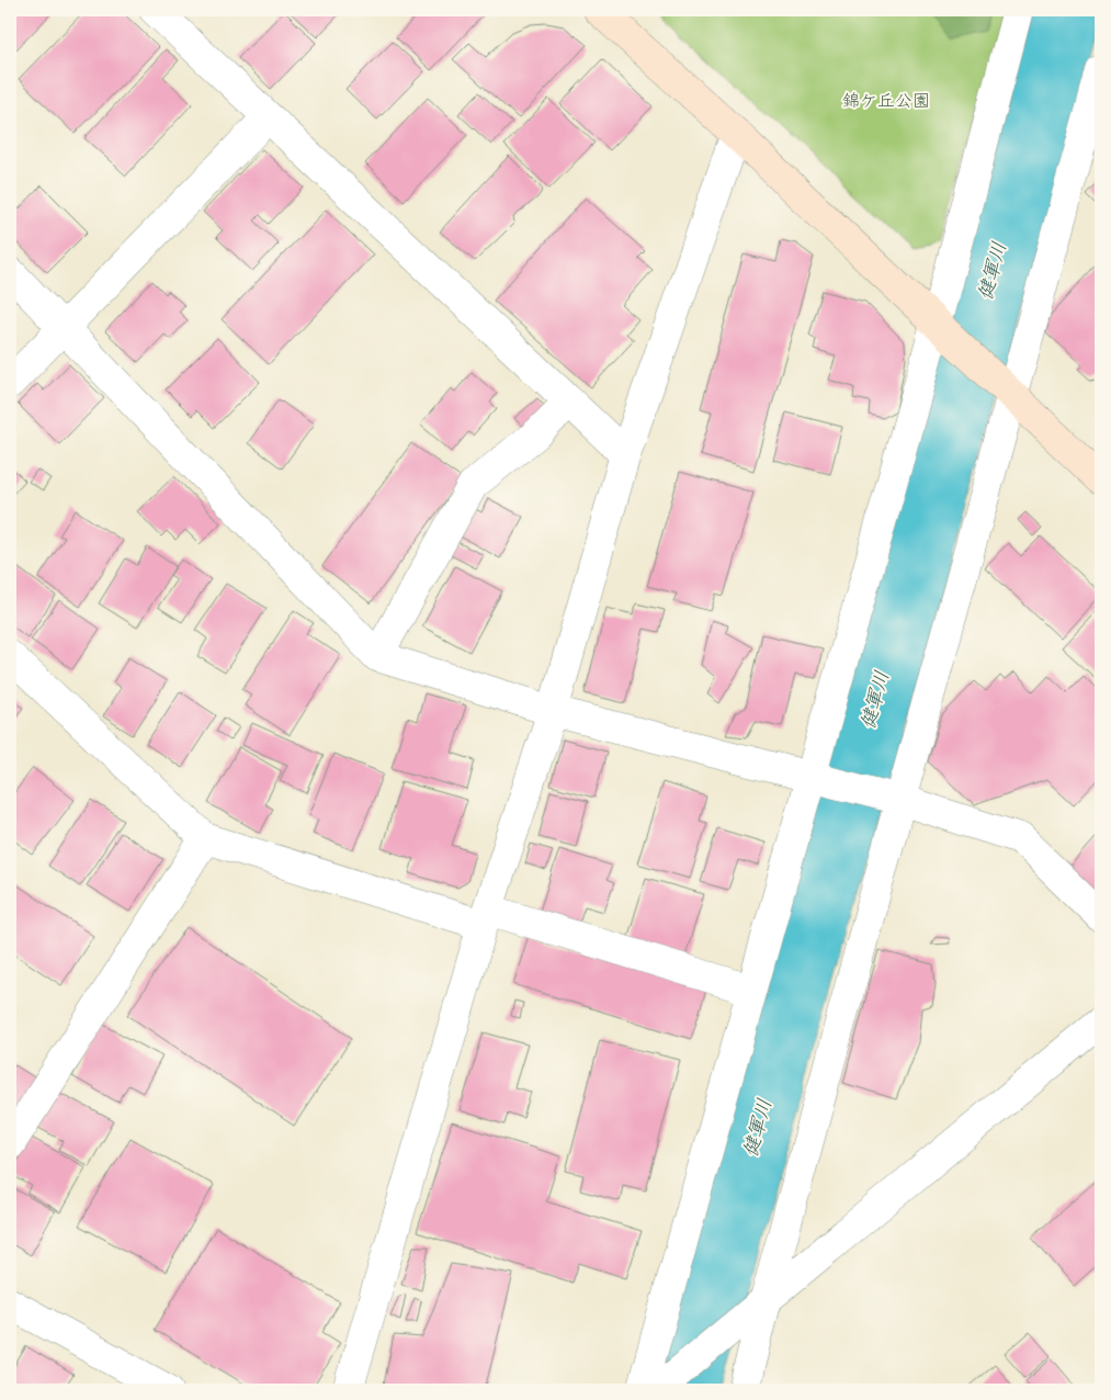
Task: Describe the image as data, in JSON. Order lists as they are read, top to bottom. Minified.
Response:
{"water":["健軍川"],"parks":["錦ケ丘公園"]}
